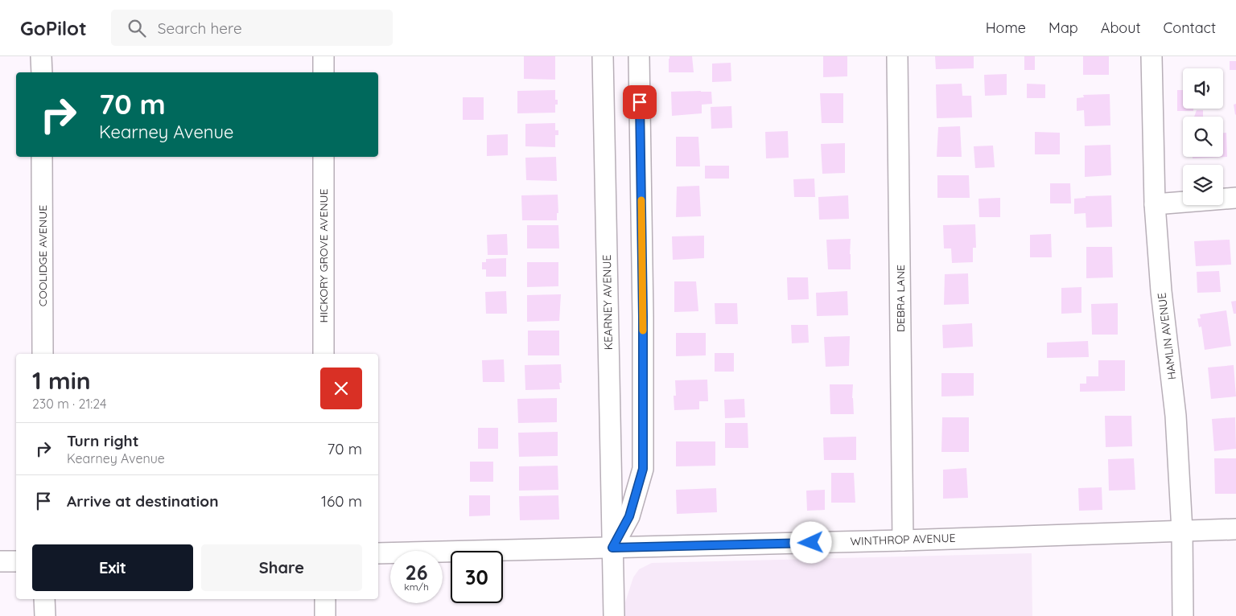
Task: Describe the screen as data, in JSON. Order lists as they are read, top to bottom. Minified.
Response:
{"streets":{"street":["COOLIDGE AVENUE","HICKORY GROVE AVENUE","DEBRA LANE","KEARNEY AVENUE","HAMLIN AVENUE","WINTHROP AVENUE"]},"crossings":[["DEBRA LANE","WINTHROP AVENUE"],["KEARNEY AVENUE","WINTHROP AVENUE"],["HAMLIN AVENUE","WINTHROP AVENUE"]],"page":{"header":"GoPilot","search":"Search here","nav":["Home","Map","About","Contact"],"turn":["70 m","Kearney Avenue"],"heading":["1 min","230 m · 21:24"],"list":[{"name":"Turn right","note":"Kearney Avenue","value":"70 m"},{"name":"Arrive at destination","value":"160 m"}],"buttons":["Exit","Share"],"speed":"26 km/h","limit":"30"}}
